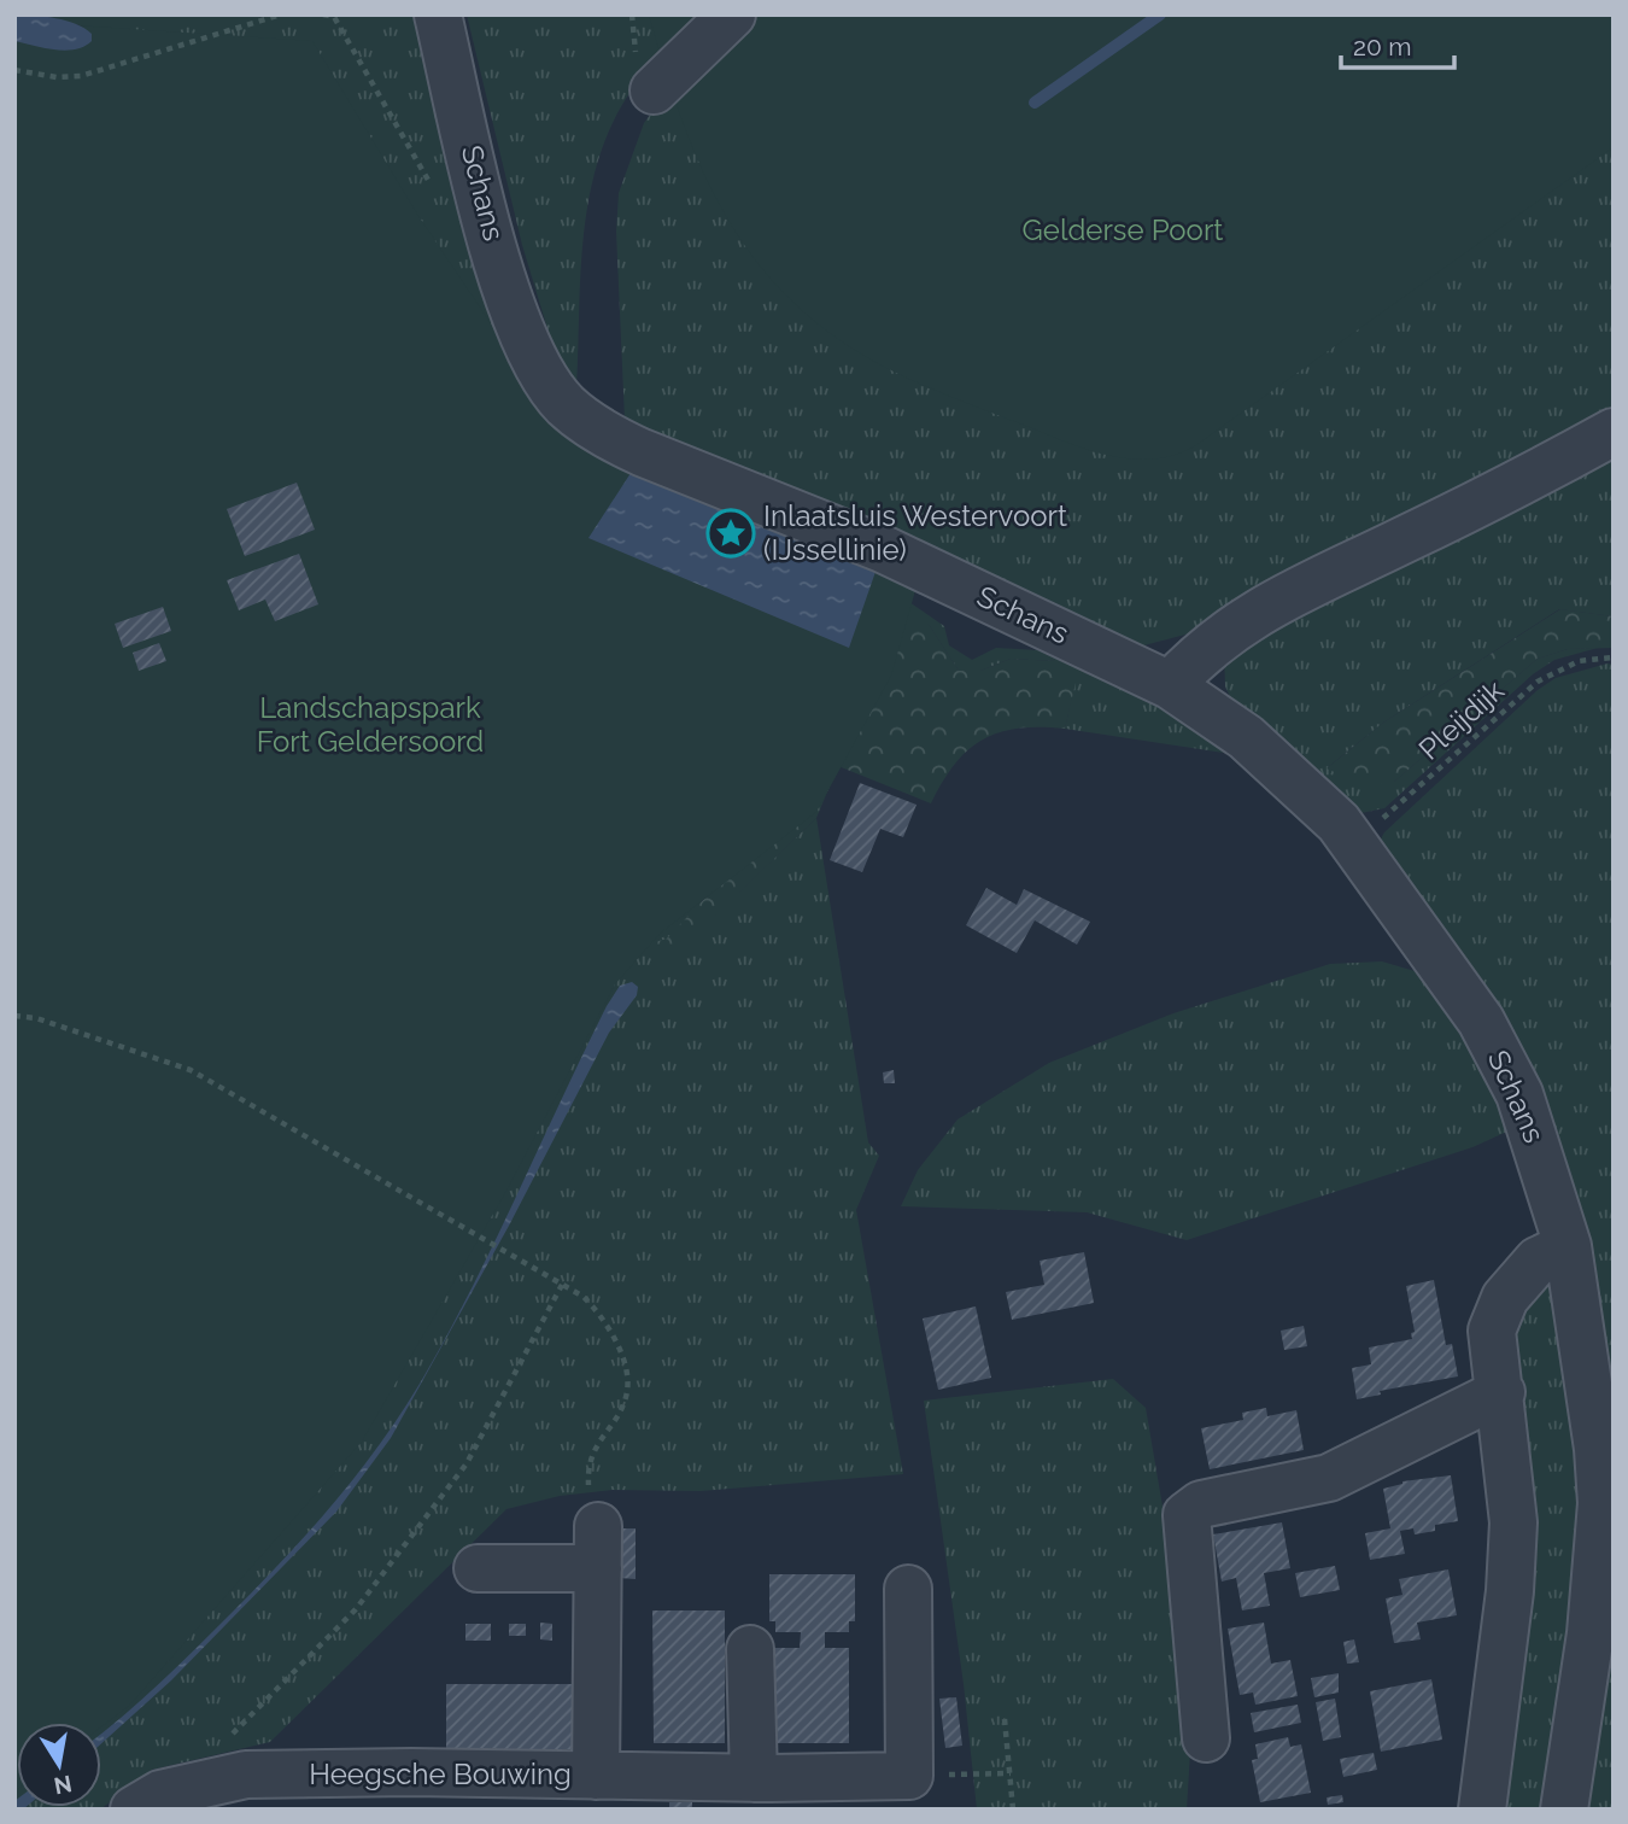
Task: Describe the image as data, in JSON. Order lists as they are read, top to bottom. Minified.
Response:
{"streets":{"street":["Schans","Heegsche Bouwing"],"path":["Pleijdijk"]},"crossings":[["Schans","Pleijdijk"]],"parks":["Gelderse Poort","Landschapspark Fort Geldersoord"],"places":{"place":["Inlaatsluis Westervoort (IJssellinie)"]},"scale_bar":"20 m","north":"bottom"}
